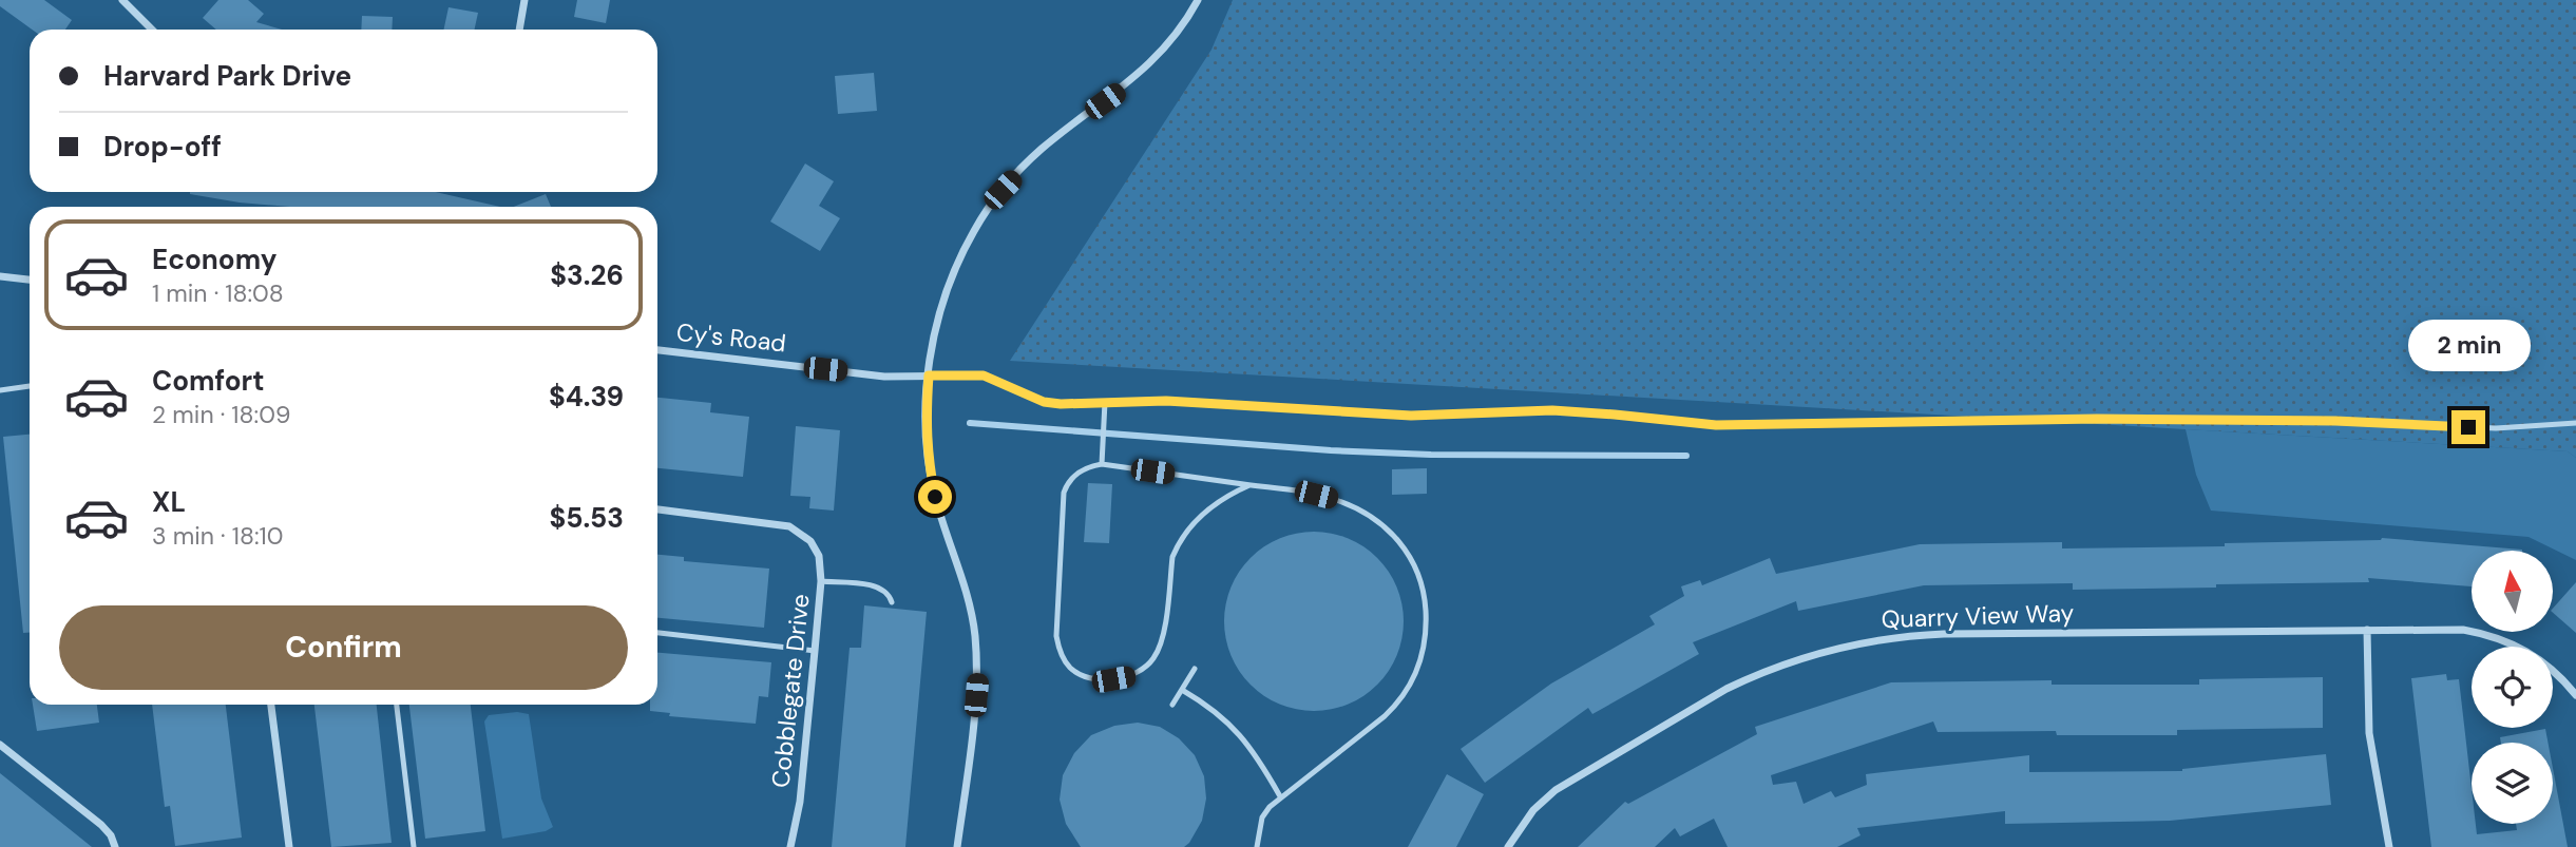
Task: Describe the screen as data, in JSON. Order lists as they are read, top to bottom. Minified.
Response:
{"streets":{"street":["Cy's Road","Quarry View Way","Cobblegate Drive"]},"north":"top","page":{"banner":["Harvard Park Drive","Drop-off"],"list":[{"name":"Economy","note":"1 min · 18:08","value":"$3.26"},{"name":"Comfort","note":"2 min · 18:09","value":"$4.39"},{"name":"XL","note":"3 min · 18:10","value":"$5.53"}],"bubble":"2 min","buttons":"Confirm"}}
